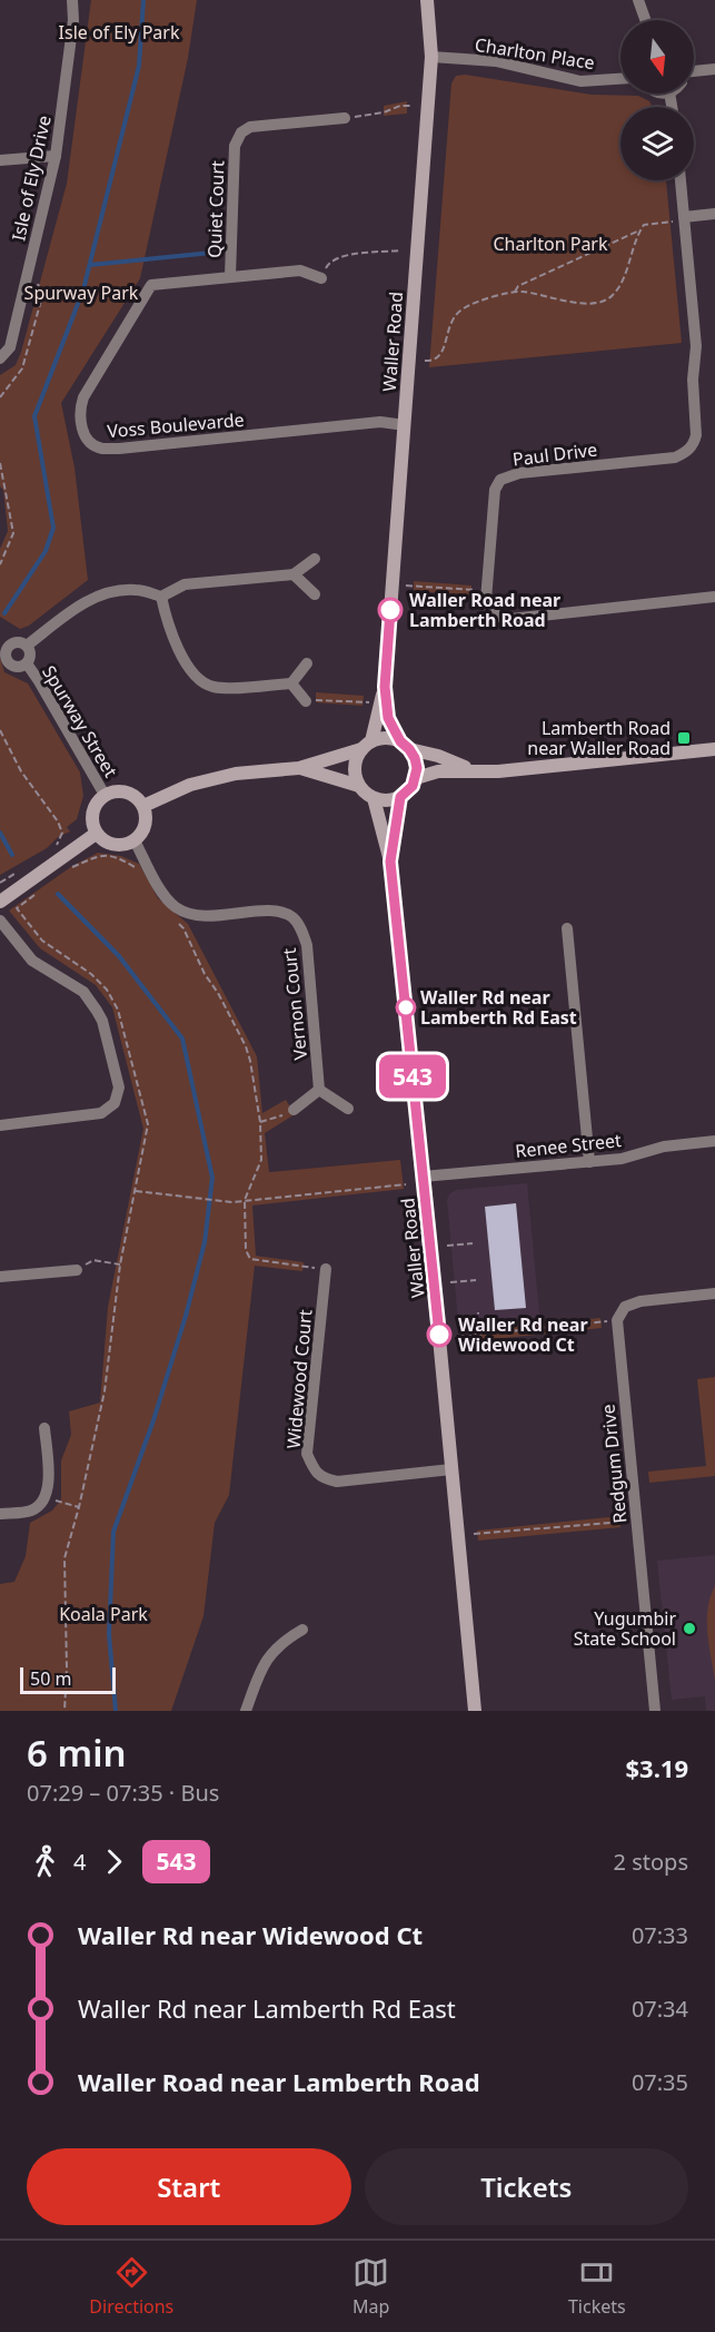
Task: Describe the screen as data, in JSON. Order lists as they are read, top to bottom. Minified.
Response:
{"streets":{"street":["Charlton Place","Isle of Ely Drive","Quiet Court","Waller Road","Voss Boulevarde","Paul Drive","Spurway Street","Vernon Court","Renee Street","Widewood Court","Redgum Drive"]},"crossings":[["Charlton Place","Waller Road"],["Quiet Court","Voss Boulevarde"],["Waller Road","Voss Boulevarde"],["Waller Road","Renee Street"],["Waller Road","Widewood Court"],["Spurway Street","Vernon Court"]],"parks":["Isle of Ely Park","Charlton Park","Spurway Park","Koala Park"],"places":{"other":["Waller Road near Lamberth Road","Waller Rd near Lamberth Rd East","Waller Rd near Widewood Ct","Yugumbir State School"],"transit":["Lamberth Road near Waller Road"]},"lines":["bus line 543"],"scale_bar":"50 m","north":"bottom","page":{"on_map":"543","scale":"50 m","heading":["6 min","07:29 – 07:35 · Bus","$3.19"],"legs":["4","543","2 stops"],"list":[{"name":"Waller Rd near Widewood Ct","value":"07:33"},{"name":"Waller Rd near Lamberth Rd East","value":"07:34"},{"name":"Waller Road near Lamberth Road","value":"07:35"}],"buttons":["Start","Tickets"],"tabs":["Directions","Map","Tickets"]}}
